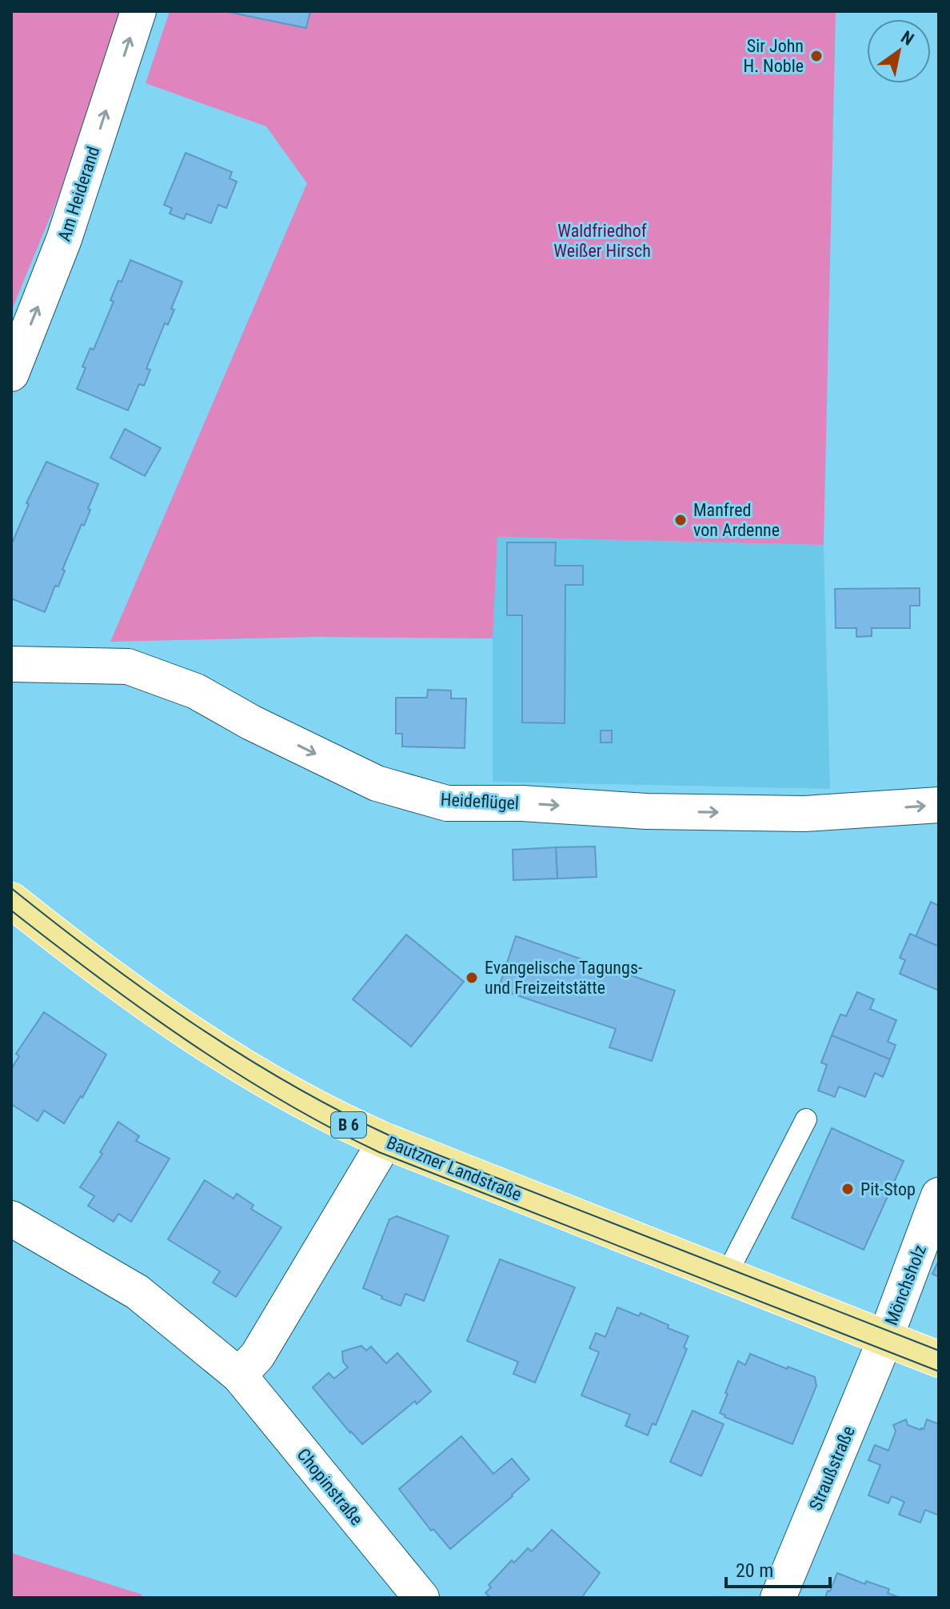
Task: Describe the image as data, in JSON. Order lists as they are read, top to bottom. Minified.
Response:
{"streets":{"main road":["B 6","Bautzner Landstraße"],"street":["Am Heiderand","Heideflügel","Mönchsholz","Straußstraße","Chopinstraße"]},"crossings":[["Bautzner Landstraße","Mönchsholz"],["Bautzner Landstraße","Straußstraße"],["Mönchsholz","Straußstraße"]],"one_way":["Am Heiderand","Heideflügel"],"parks":["Waldfriedhof Weißer Hirsch"],"places":["Sir John H. Noble","Manfred von Ardenne","Evangelische Tagungs- und Freizeitstätte","Pit-Stop"],"scale_bar":"20 m","north":"top right"}
